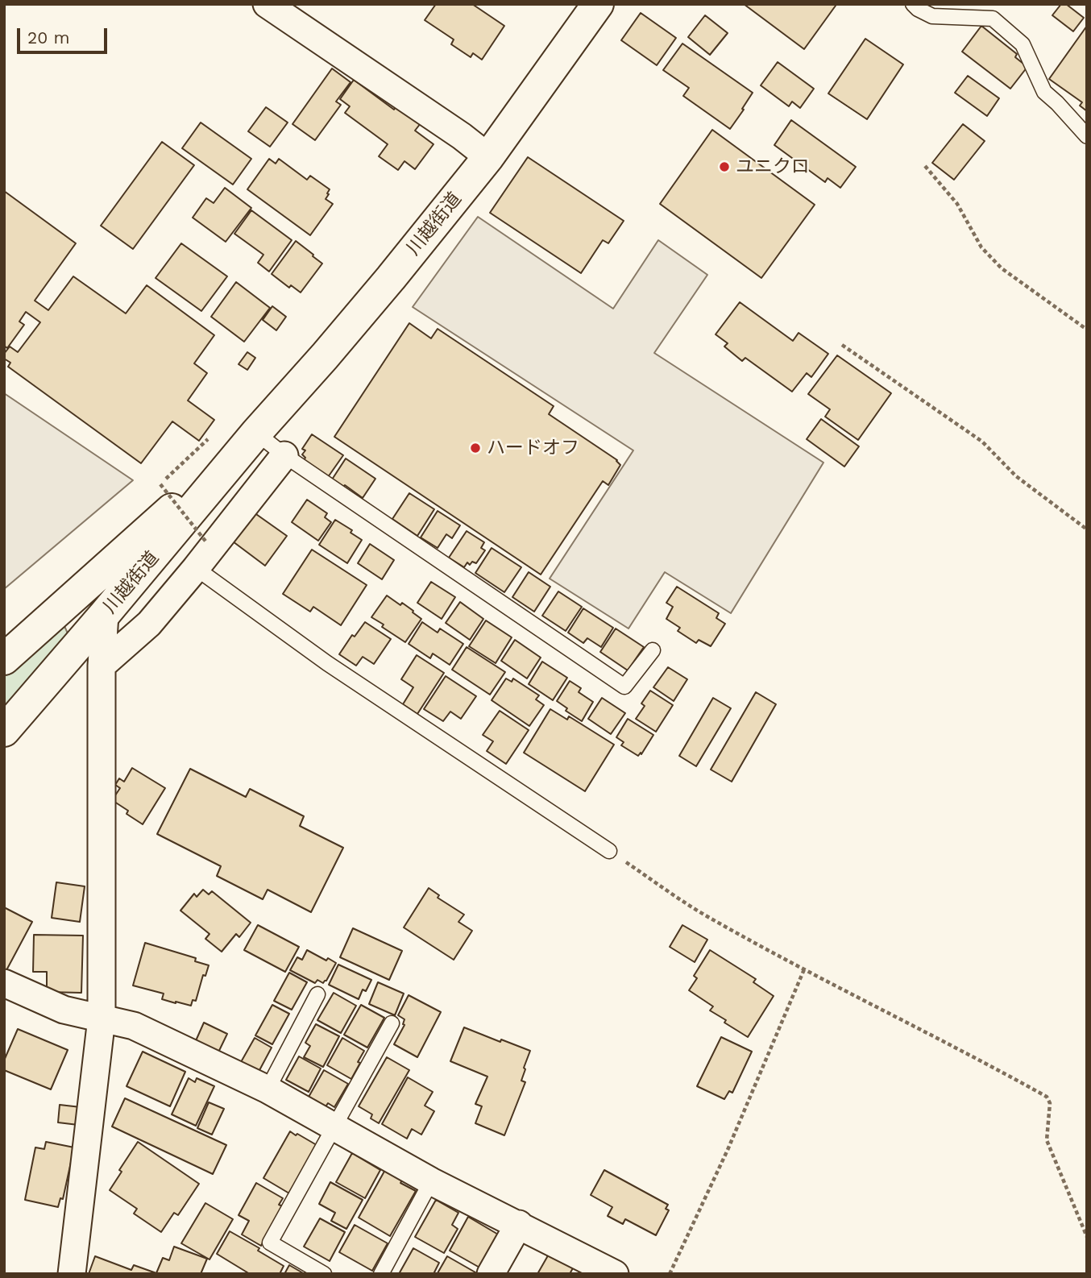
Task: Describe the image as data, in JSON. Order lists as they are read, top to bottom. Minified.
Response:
{"streets":{"highway":["川越街道"]},"places":["ユニクロ","ハードオフ"],"scale_bar":"20 m"}
